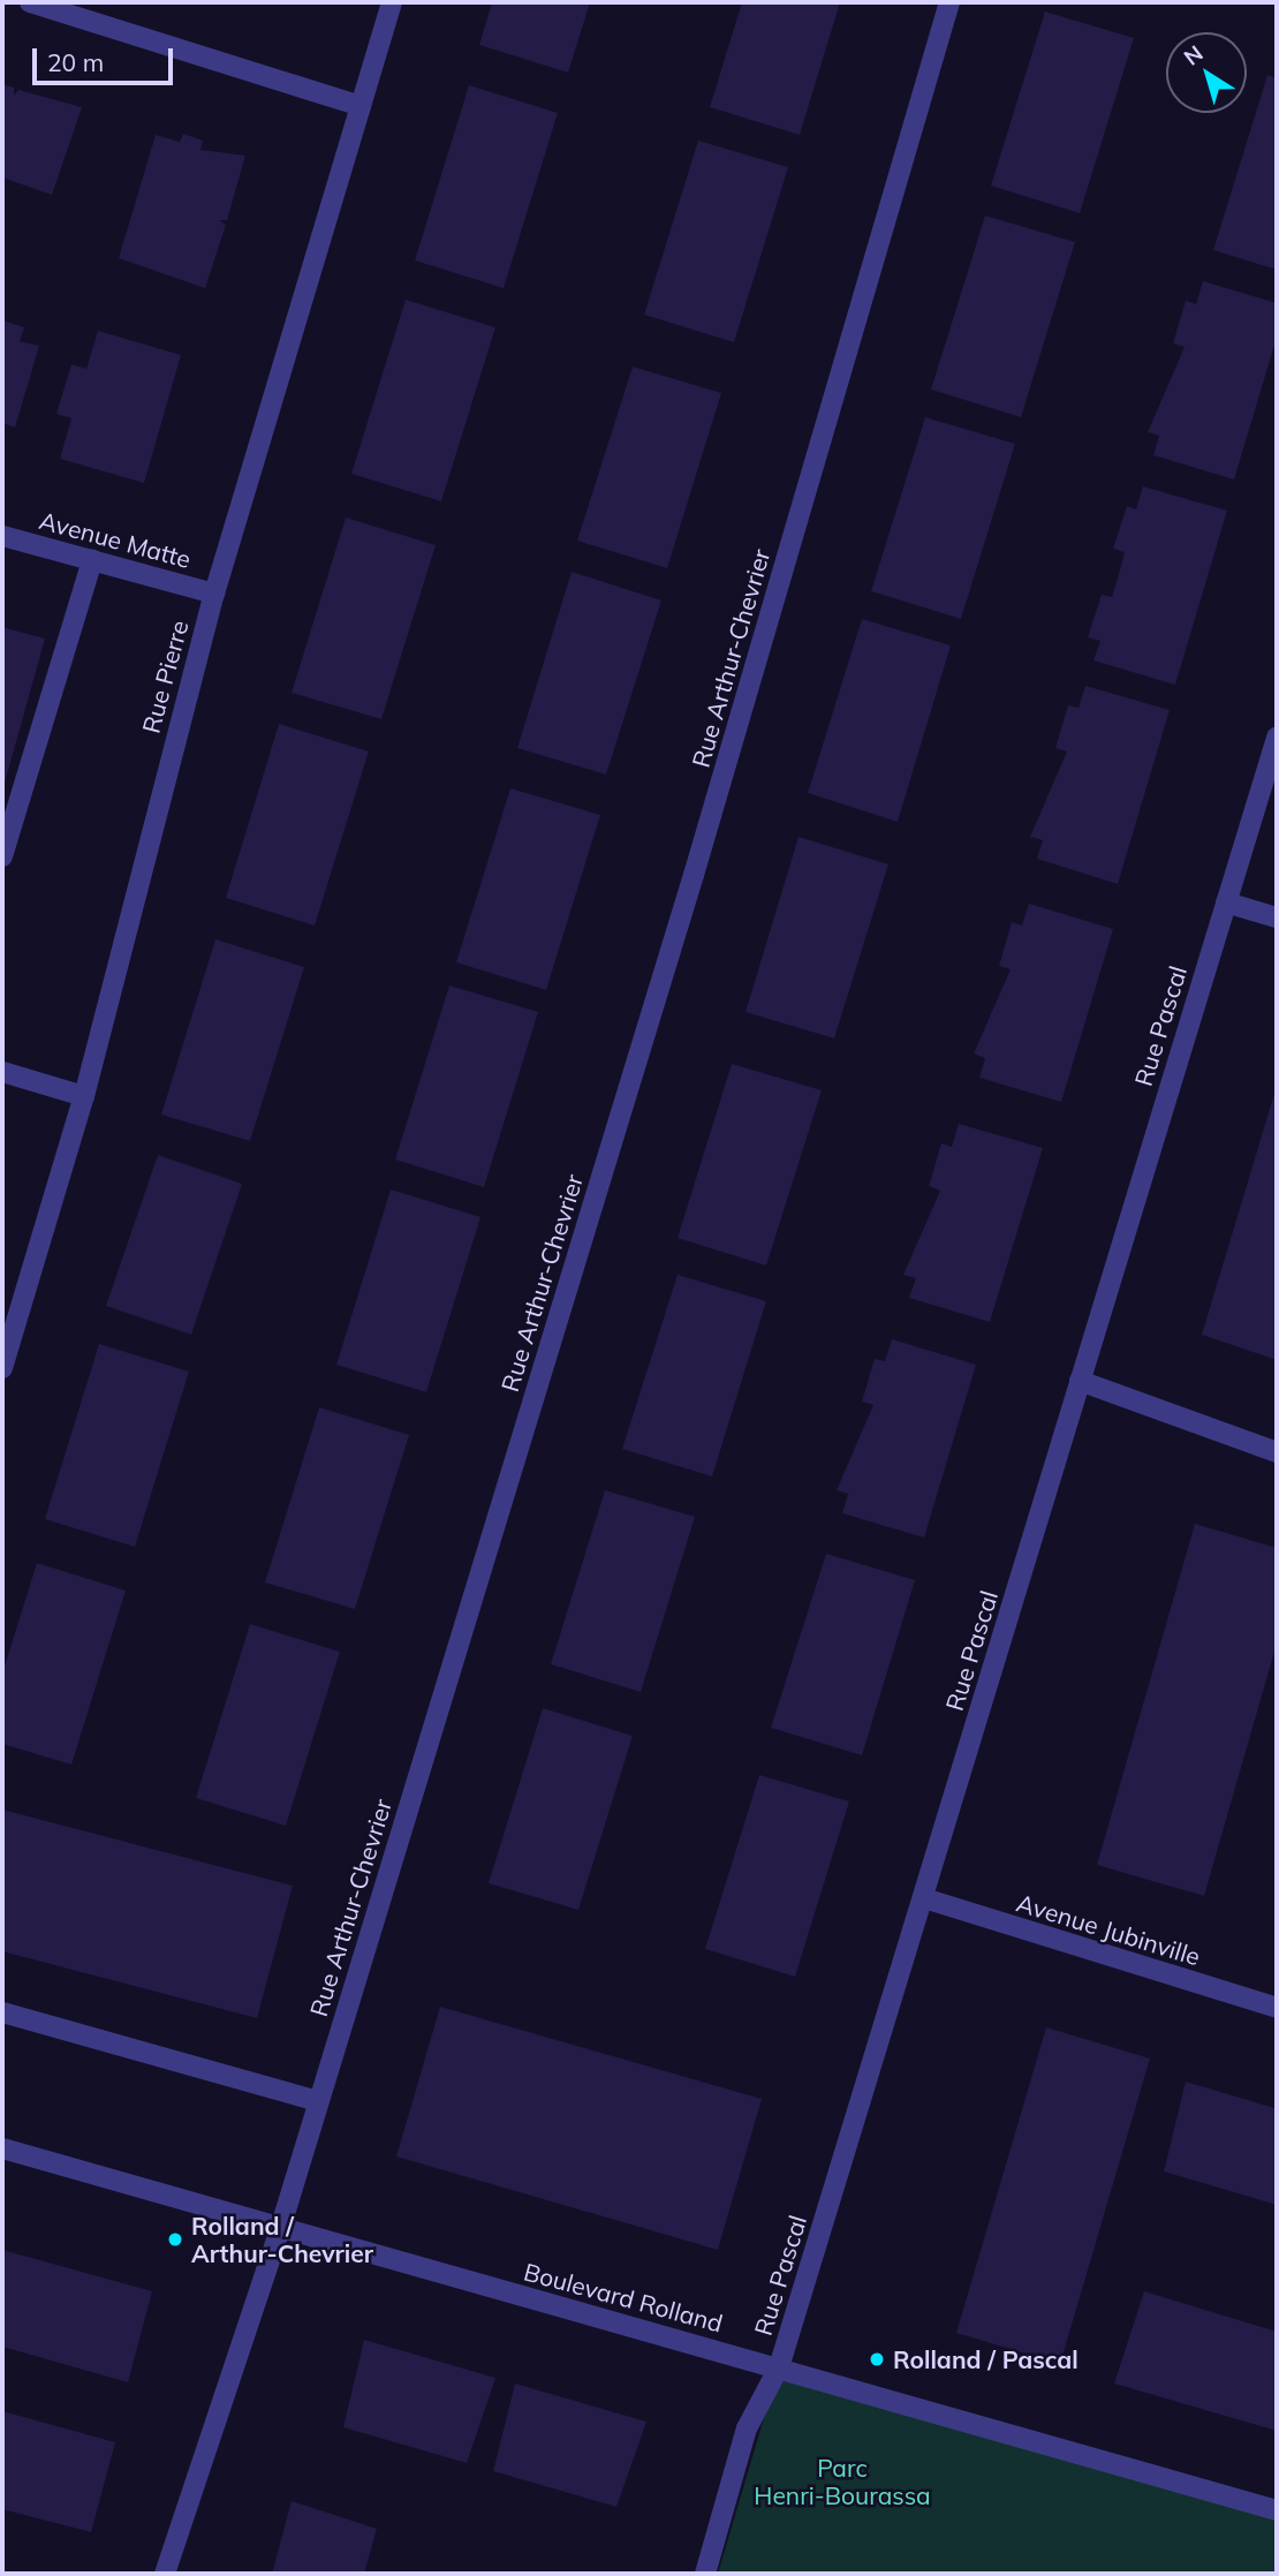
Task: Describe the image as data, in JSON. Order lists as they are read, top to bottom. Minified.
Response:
{"streets":{"street":["Avenue Matte","Rue Arthur-Chevrier","Rue Pierre","Rue Pascal","Avenue Jubinville","Boulevard Rolland"]},"crossings":[["Avenue Matte","Rue Pierre"],["Rue Arthur-Chevrier","Boulevard Rolland"],["Rue Pascal","Avenue Jubinville"],["Rue Pascal","Boulevard Rolland"]],"parks":["Parc Henri-Bourassa"],"places":["Rolland / Arthur-Chevrier","Rolland / Pascal"],"scale_bar":"20 m","north":"top left"}
